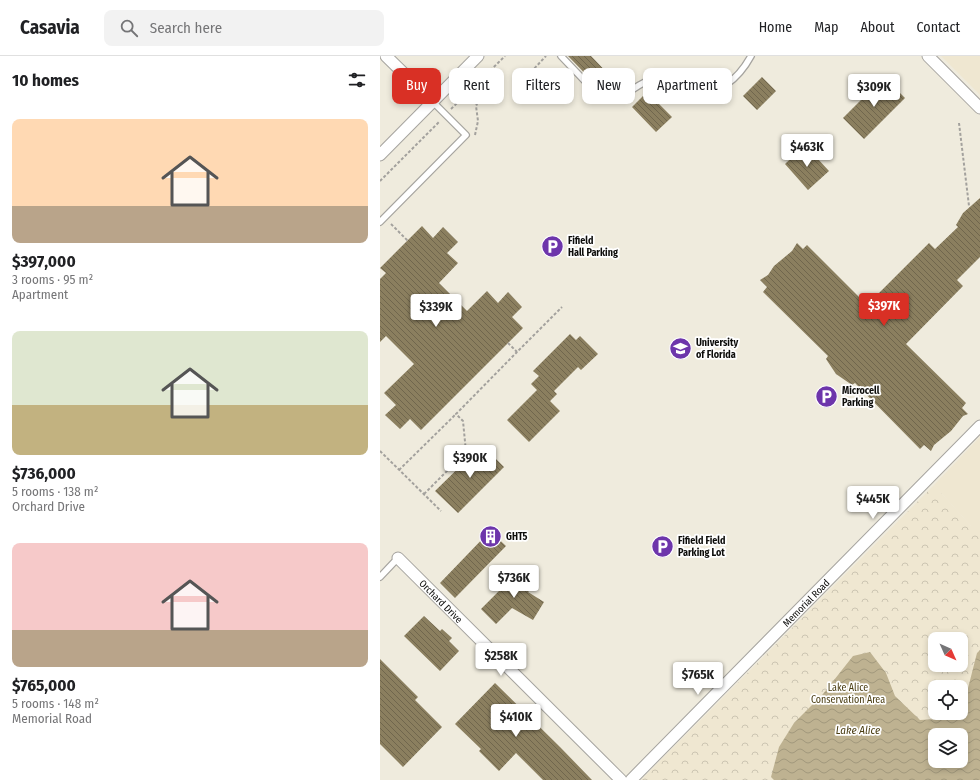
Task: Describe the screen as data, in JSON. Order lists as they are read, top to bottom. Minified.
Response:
{"streets":{"street":["Orchard Drive","Memorial Road"]},"water":["Lake Alice"],"parks":["Lake Alice Conservation Area"],"places":{"parking":["Fifield Hall Parking","Microcell Parking","Fifield Field Parking Lot"],"school or university":["University of Florida"],"building":["GHT5"]},"north":"bottom right","page":{"header":"Casavia","search":"Search here","nav":["Home","Map","About","Contact"],"heading":"10 homes","chip":["Buy","Rent","Filters","New","Apartment"],"price":["$309K","$463K","$397K","$339K","$390K","$445K","$736K","$258K","$765K","$410K"],"list":[{"name":"$397,000","note":"3 rooms · 95 m² · Apartment"},{"name":"$736,000","note":"5 rooms · 138 m² · Orchard Drive"},{"name":"$765,000","note":"5 rooms · 148 m² · Memorial Road"}]}}
